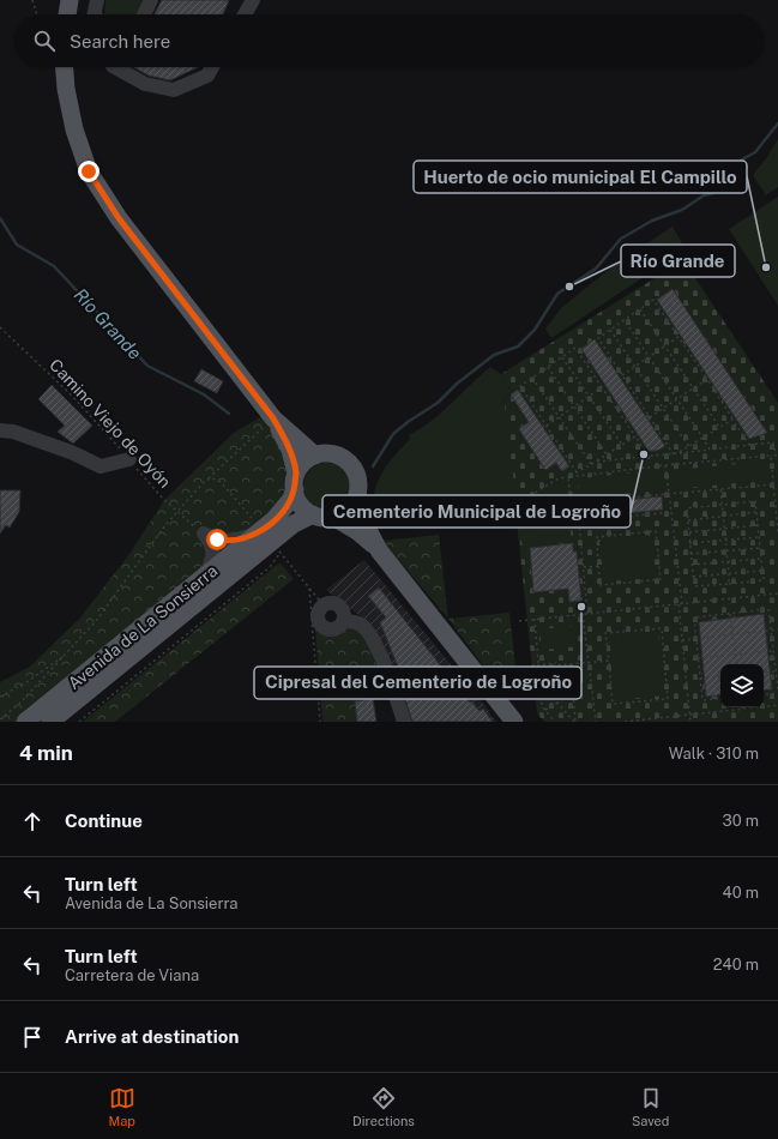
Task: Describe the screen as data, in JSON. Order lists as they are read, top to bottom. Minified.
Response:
{"streets":{"main road":["Avenida de La Sonsierra"],"path":["Camino Viejo de Oyón"]},"water":["Río Grande"],"places":["Huerto de ocio municipal El Campillo","Río Grande","Cementerio Municipal de Logroño","Cipresal del Cementerio de Logroño"],"page":{"search":"Search here","heading":["4 min","Walk · 310 m"],"list":[["Continue","30 m"],["Turn left","Avenida de La Sonsierra","40 m"],["Turn left","Carretera de Viana","240 m"],"Arrive at destination"],"nav":["Map","Directions","Saved"]}}
